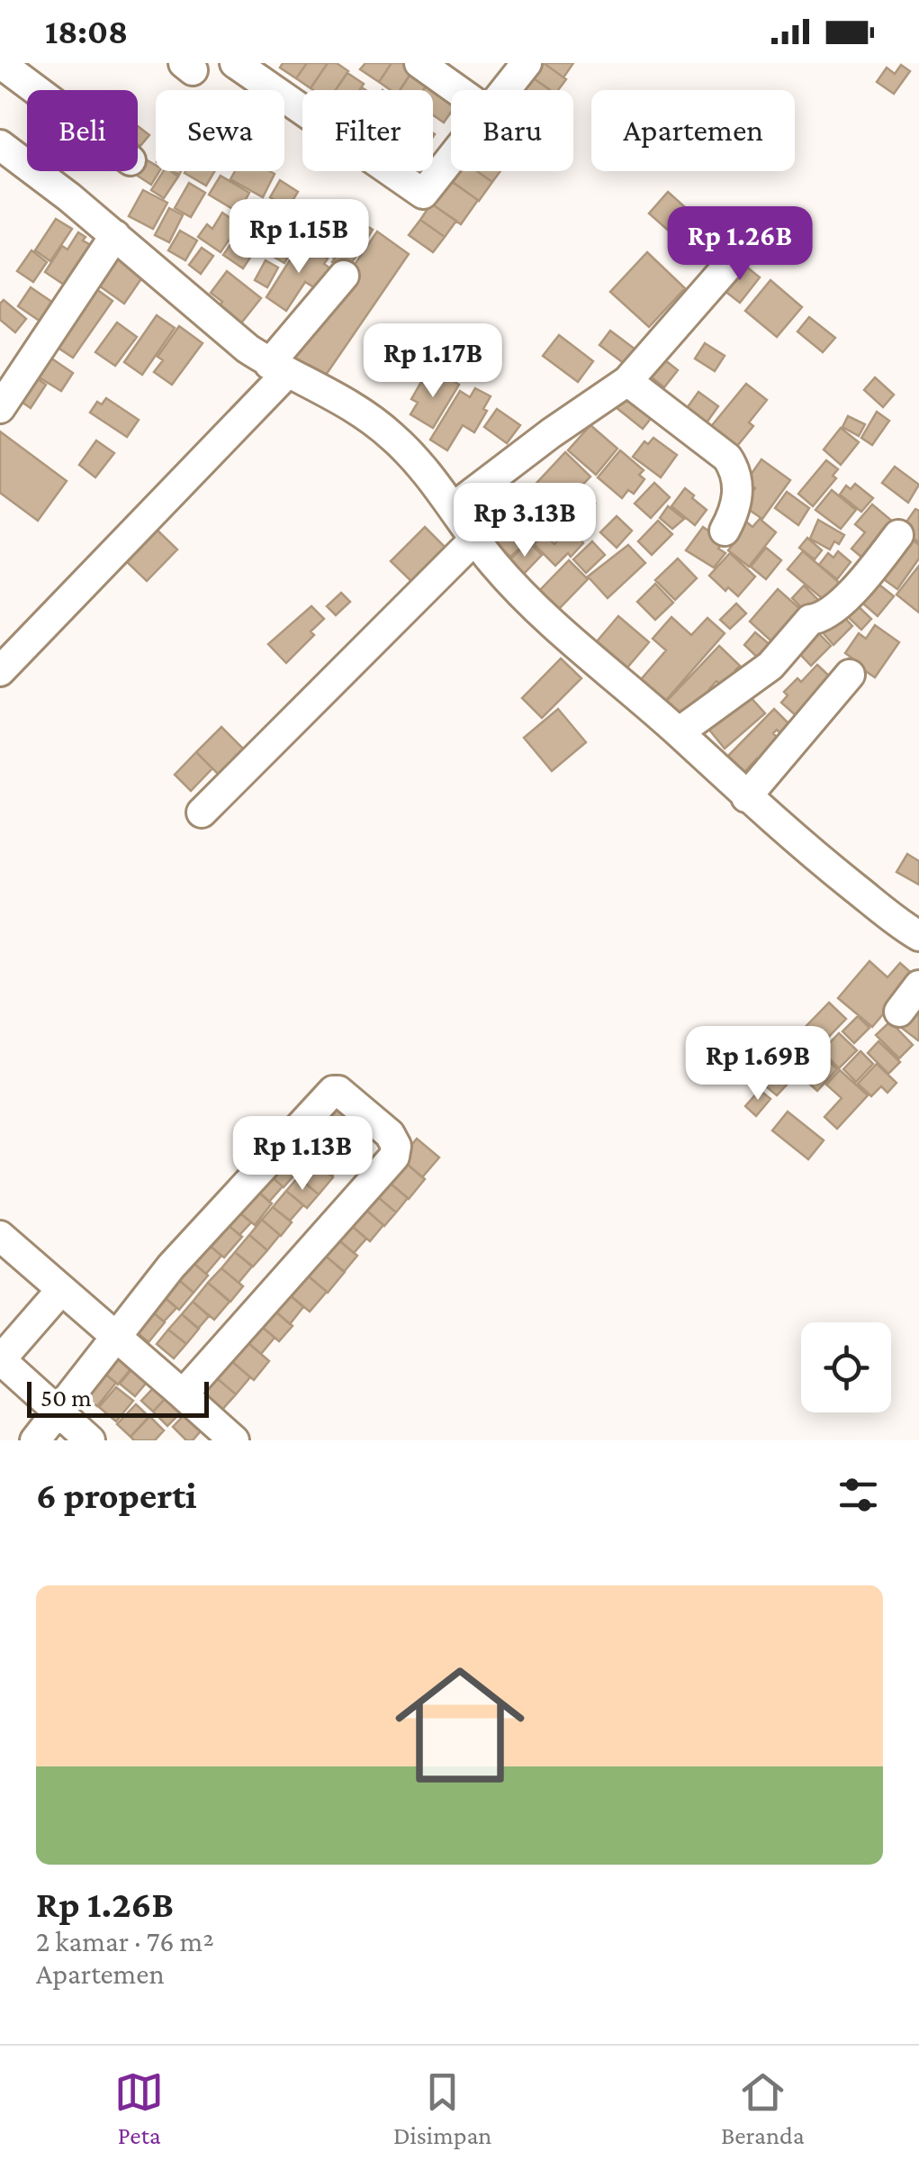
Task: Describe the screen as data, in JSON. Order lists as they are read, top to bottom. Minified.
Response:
{"scale_bar":"50 m","page":{"status":"18:08","chip":["Beli","Sewa","Filter","Baru","Apartemen"],"price":["Rp 1.15B","Rp 1.26B","Rp 1.17B","Rp 3.13B","Rp 1.69B","Rp 1.13B"],"scale":"50 m","heading":"6 properti","list":[{"name":"Rp 1.26B","note":"2 kamar · 76 m² · Apartemen"}],"tabs":["Peta","Disimpan","Beranda"]}}
